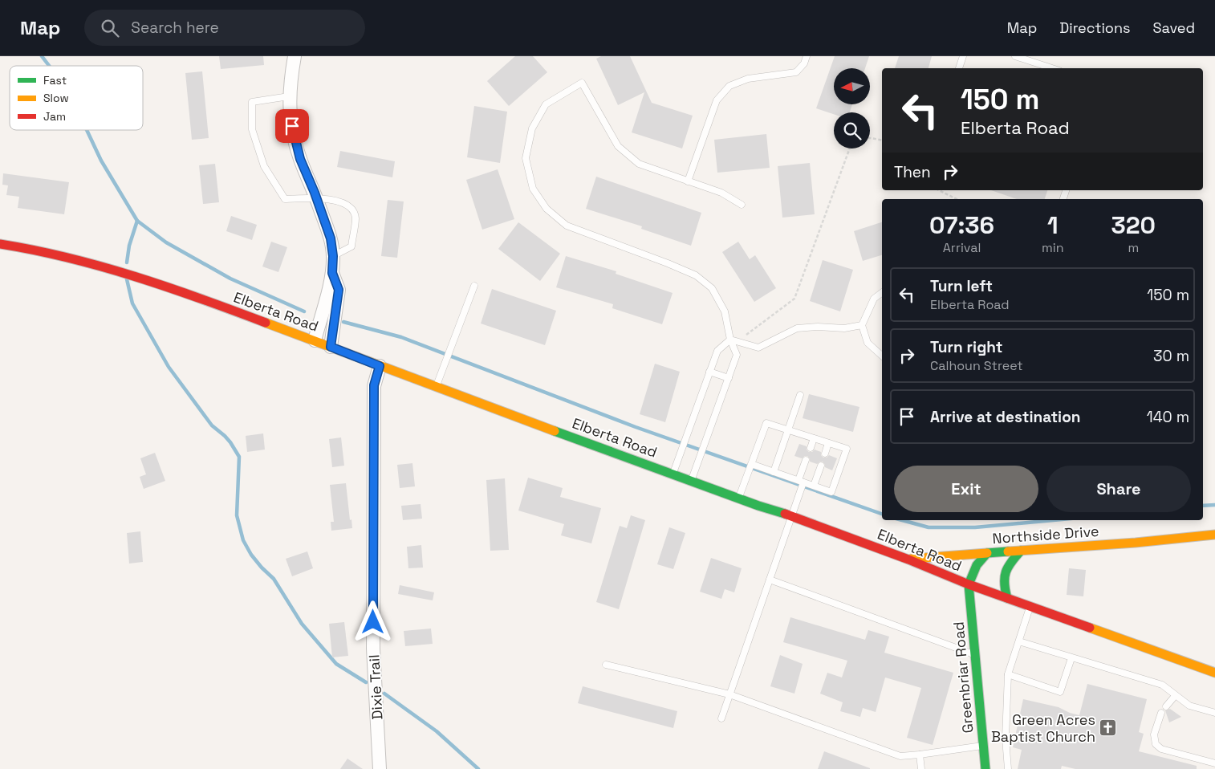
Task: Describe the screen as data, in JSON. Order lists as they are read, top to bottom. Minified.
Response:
{"streets":{"street":["Elberta Road","Northside Drive","Greenbriar Road","Dixie Trail"]},"crossings":[["Elberta Road","Northside Drive"],["Elberta Road","Greenbriar Road"],["Elberta Road","Dixie Trail"],["Northside Drive","Greenbriar Road"]],"places":{"church":["Green Acres Baptist Church"]},"legend":["Fast","Slow","Jam"],"north":"left","page":{"header":"Map","search":"Search here","nav":["Map","Directions","Saved"],"turn":["150 m","Elberta Road"],"then":"Then","eta":["07:36","Arrival","1","min","320","m"],"list":[{"name":"Turn left","note":"Elberta Road","value":"150 m"},{"name":"Turn right","note":"Calhoun Street","value":"30 m"},{"name":"Arrive at destination","value":"140 m"}],"buttons":["Exit","Share"]}}
